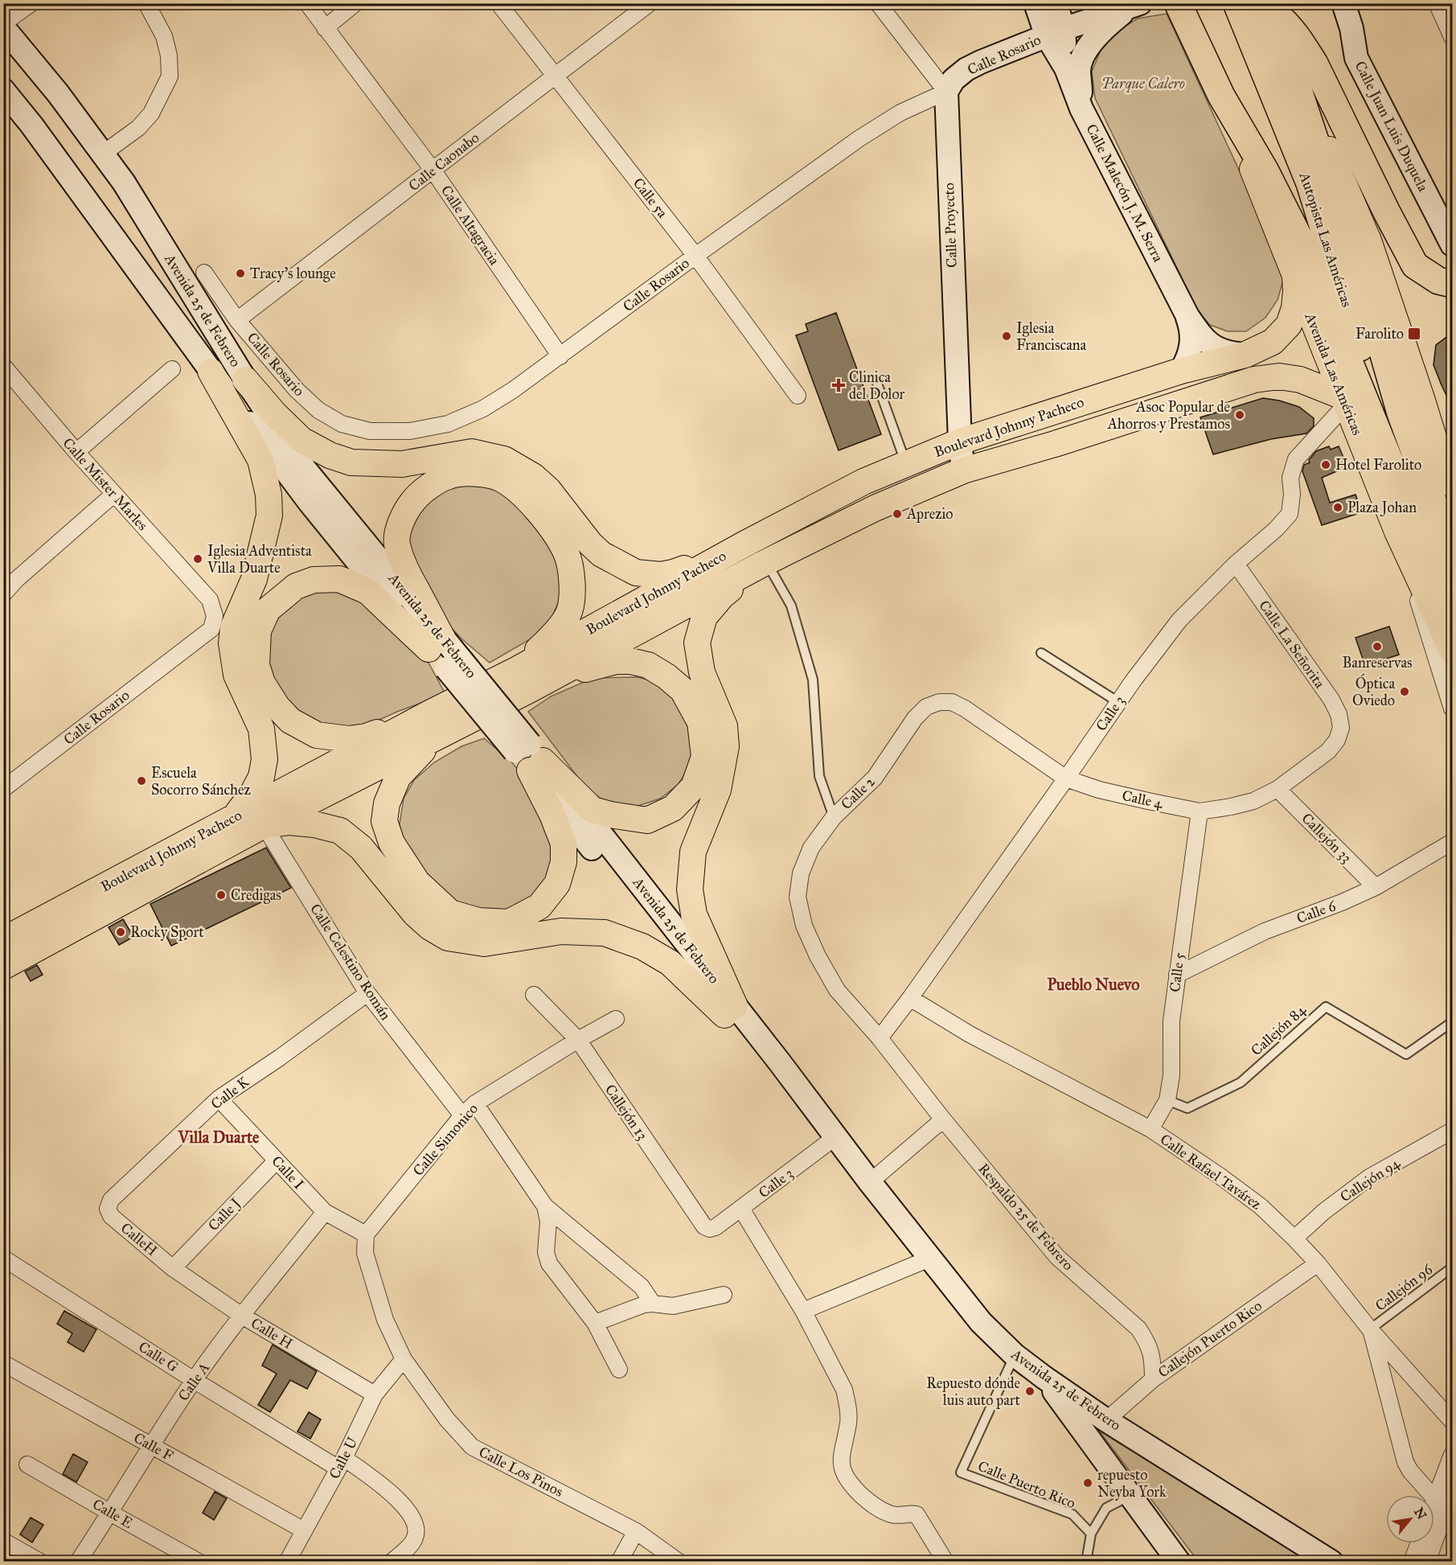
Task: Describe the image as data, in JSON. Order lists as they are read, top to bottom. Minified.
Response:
{"streets":{"highway":["Autopista Las Américas"],"main road":["Calle Rosario","Calle Juan Luis Duquela","Calle Malecón J. M. Serra","Calle Proyecto","Avenida 25 de Febrero","Avenida Las Américas","Boulevard Johnny Pacheco"],"street":["Calle Caonabo","Calle 5a","Calle Altagracia","Calle Mister Marles","Calle La Señorita","Calle 3","Calle 2","Calle 4","Callejón 33","Calle 6","Calle Celestino Román","Calle 5","Calle K","Callejón 13","Calle Simonico","Calle Rafael Tavárez","Calle I","Callejón 94","Calle J","Respaldo 25 de Febrero","CalleH","Calle H","Callejón Puerto Rico","Calle G","Calle A","Calle F","Calle U","Calle Los Pinos","Calle E"],"lane":["Callejón 84","Callejón 96","Calle Puerto Rico"]},"crossings":[["Calle Rosario","Calle Caonabo"],["Calle Rosario","Calle Malecón J. M. Serra"],["Calle Rosario","Calle 5a"],["Calle Rosario","Calle Altagracia"],["Calle Rosario","Calle Proyecto"],["Calle Rosario","Calle Mister Marles"],["Calle Caonabo","Calle 5a"],["Calle Caonabo","Calle Altagracia"],["Calle Malecón J. M. Serra","Boulevard Johnny Pacheco"],["Calle Proyecto","Boulevard Johnny Pacheco"],["Autopista Las Américas","Avenida Las Américas"],["Avenida 25 de Febrero","Calle 3"],["Avenida 25 de Febrero","Callejón Puerto Rico"],["Avenida 25 de Febrero","Calle Puerto Rico"],["Avenida Las Américas","Boulevard Johnny Pacheco"],["Avenida Las Américas","Calle 3"],["Boulevard Johnny Pacheco","Calle 3"],["Boulevard Johnny Pacheco","Calle Celestino Román"],["Calle La Señorita","Calle 3"],["Calle La Señorita","Calle 4"],["Calle 3","Calle 4"],["Calle 3","Callejón 13"],["Calle 3","Calle Rafael Tavárez"],["Calle 3","Respaldo 25 de Febrero"],["Calle 2","Calle 4"],["Calle 2","Respaldo 25 de Febrero"],["Calle 4","Callejón 33"],["Calle 4","Calle 5"],["Callejón 33","Calle 6"],["Calle 6","Calle 5"],["Calle Celestino Román","Calle K"],["Calle Celestino Román","Calle Simonico"],["Calle 5","Callejón 84"],["Calle 5","Calle Rafael Tavárez"],["Calle K","Calle I"],["Calle K","CalleH"],["Callejón 13","Calle Simonico"],["Calle Simonico","Calle I"],["Calle Simonico","Calle Los Pinos"],["Calle Rafael Tavárez","Callejón 94"],["Calle Rafael Tavárez","Callejón 96"],["Calle Rafael Tavárez","Callejón Puerto Rico"],["Calle I","Calle J"],["Calle I","Calle A"],["Calle I","Calle Los Pinos"],["Calle J","CalleH"],["Calle J","Calle H"],["Respaldo 25 de Febrero","Callejón Puerto Rico"],["CalleH","Calle H"],["Calle H","Calle A"],["Calle H","Calle U"],["Calle G","Calle A"],["Calle G","Calle U"],["Calle A","Calle F"],["Calle A","Calle E"],["Calle F","Calle U"],["Calle U","Calle Los Pinos"]],"districts":["Pueblo Nuevo","Villa Duarte"],"parks":["Parque Calero"],"places":{"other":["Tracy's lounge","Iglesia Franciscana","Asoc Popular de Ahorros y Prestamos","Hotel Farolito","Plaza Johan","Aprezio","Iglesia Adventista Villa Duarte","Banreservas","Óptica Oviedo","Escuela Socorro Sánchez","Credigas","Rocky Sport","Repuesto dónde luis auto part","repuesto Neyba York"],"transit":["Farolito"],"health":["Clinica del Dolor"]},"north":"top right"}
